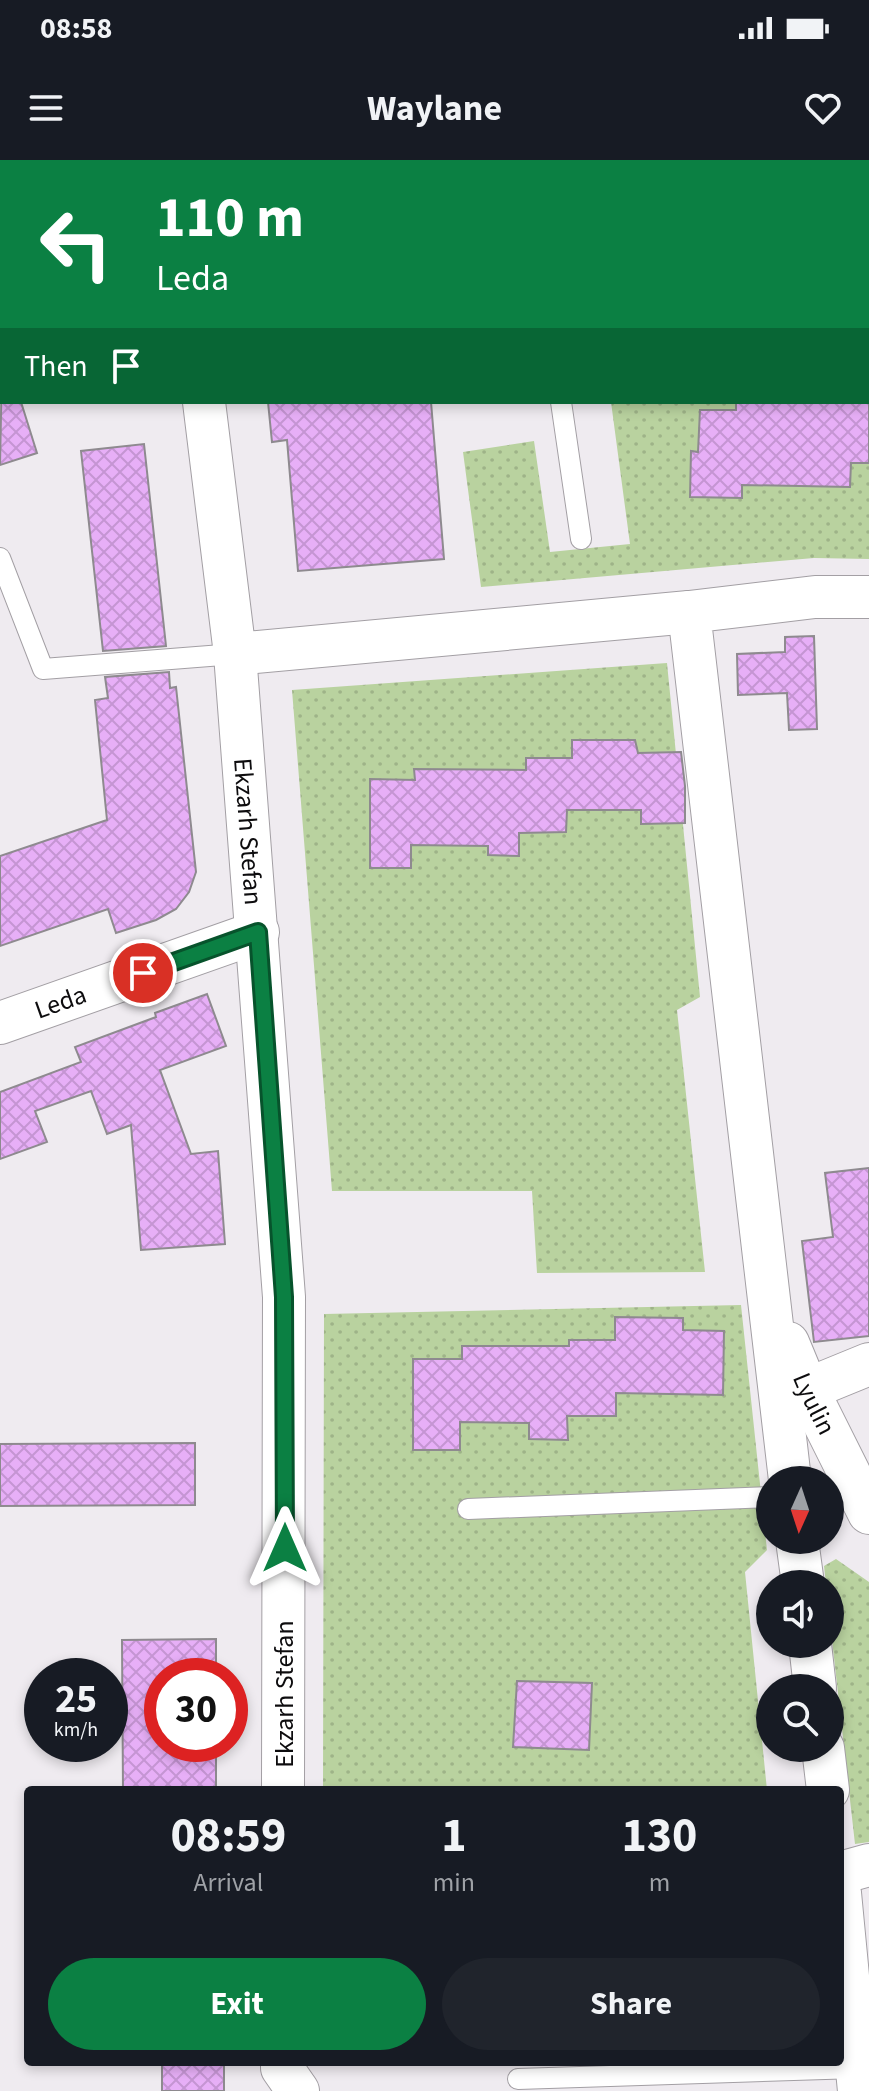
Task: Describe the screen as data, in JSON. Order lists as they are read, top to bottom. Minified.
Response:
{"streets":{"street":["Ekzarh Stefan","Leda","Lyulin"]},"crossings":[["Ekzarh Stefan","Leda"]],"north":"bottom","page":{"status":"08:58","header":"Waylane","turn":["110 m","Leda"],"then":"Then","speed":"25 km/h","limit":"30","eta":["08:59","Arrival","1","min","130","m"],"buttons":["Exit","Share"]}}
